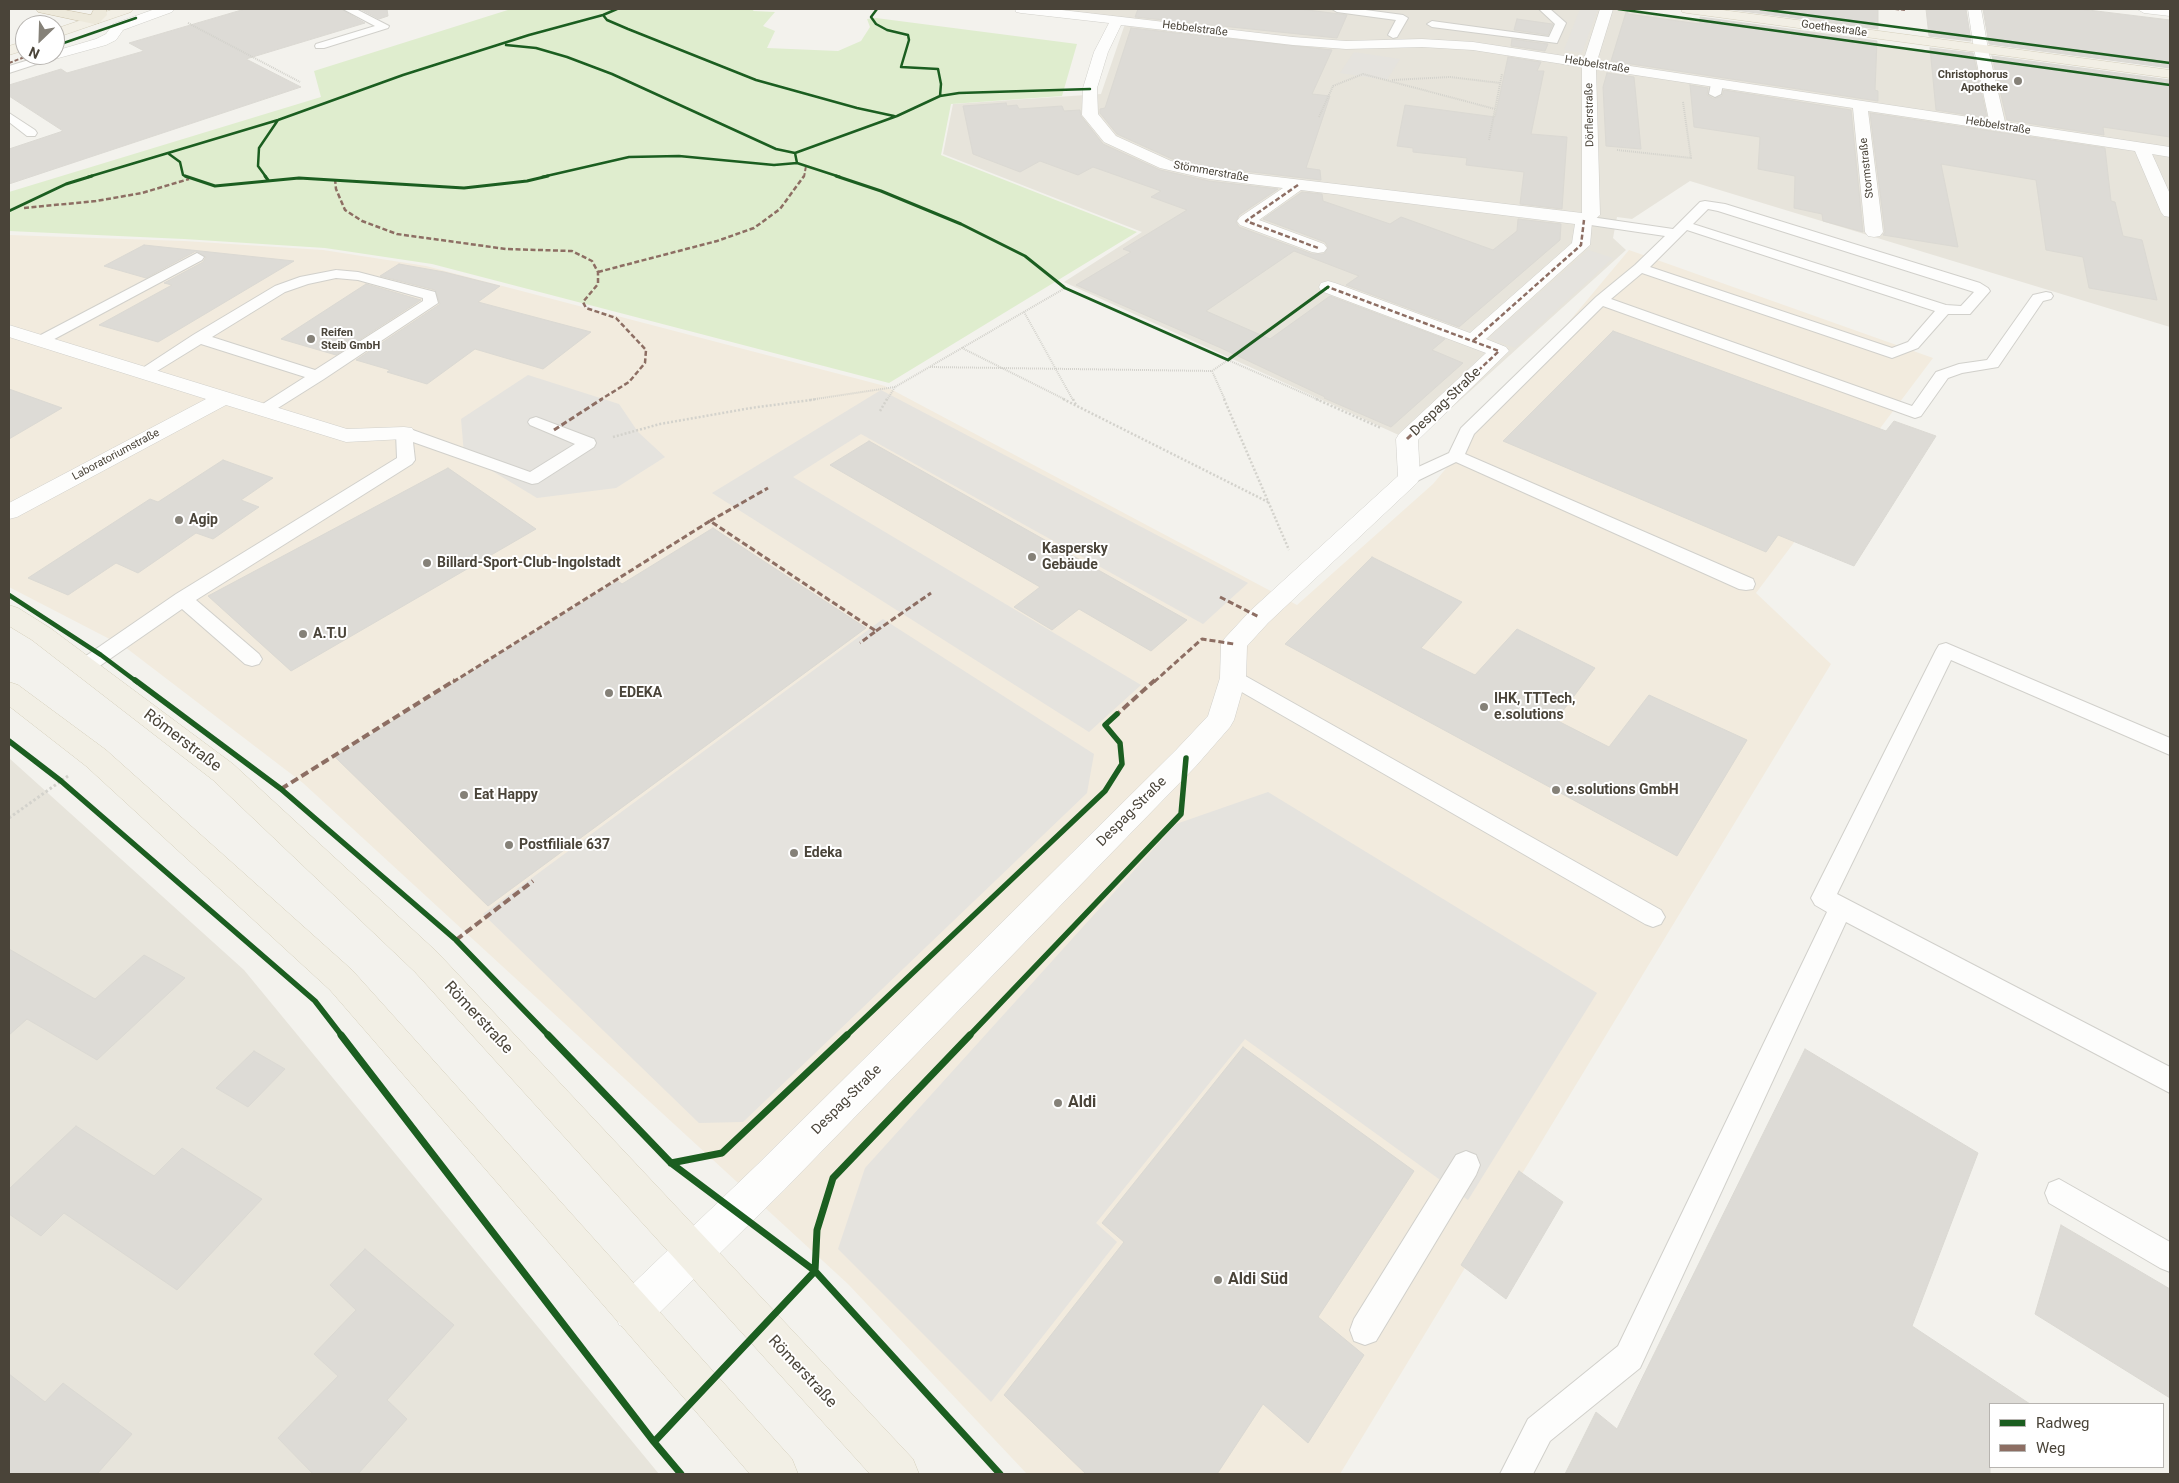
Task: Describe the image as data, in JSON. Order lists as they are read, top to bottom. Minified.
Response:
{"streets":{"main road":["Goethestraße","Römerstraße"],"street":["Hebbelstraße","Dörflerstraße","Stormstraße","Stömmerstraße","Despag-Straße","Laboratoriumstraße"]},"crossings":[["Hebbelstraße","Dörflerstraße"],["Hebbelstraße","Stormstraße"],["Hebbelstraße","Stömmerstraße"],["Dörflerstraße","Stömmerstraße"],["Despag-Straße","Römerstraße"]],"places":["Christophorus Apotheke","Reifen Steib GmbH","Agip","Kaspersky Gebäude","Billard-Sport-Club-Ingolstadt","A.T.U","EDEKA","IHK, TTTech, e.solutions","e.solutions GmbH","Eat Happy","Postfiliale 637","Edeka","Aldi","Aldi Süd"],"legend":["Radweg","Weg"],"north":"bottom left"}
